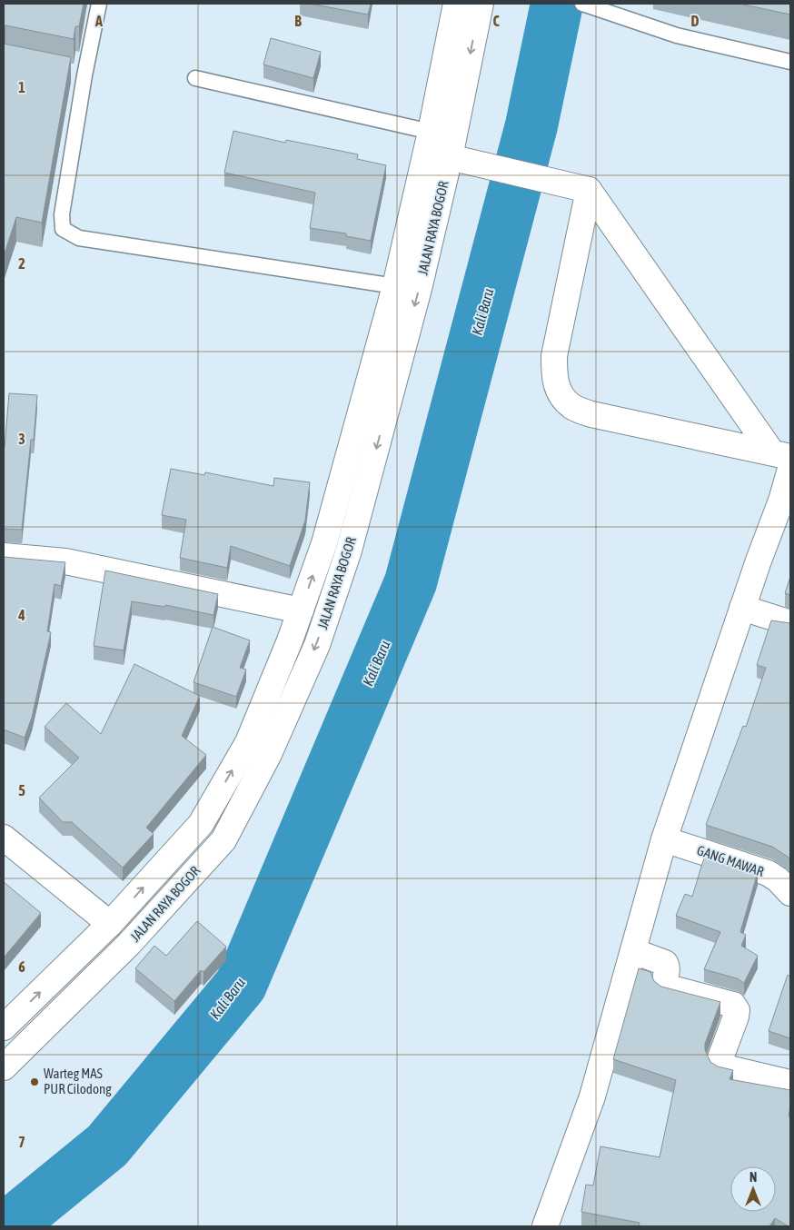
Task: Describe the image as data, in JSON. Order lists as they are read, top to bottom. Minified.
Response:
{"streets":{"main road":["JALAN RAYA BOGOR","GANG MAWAR"]},"water":["Kali Baru"],"places":["Warteg MAS PUR Cilodong"],"north":"top","grid":{"columns":["A","B","C","D"],"rows":["1","2","3","4","5","6","7"]}}
